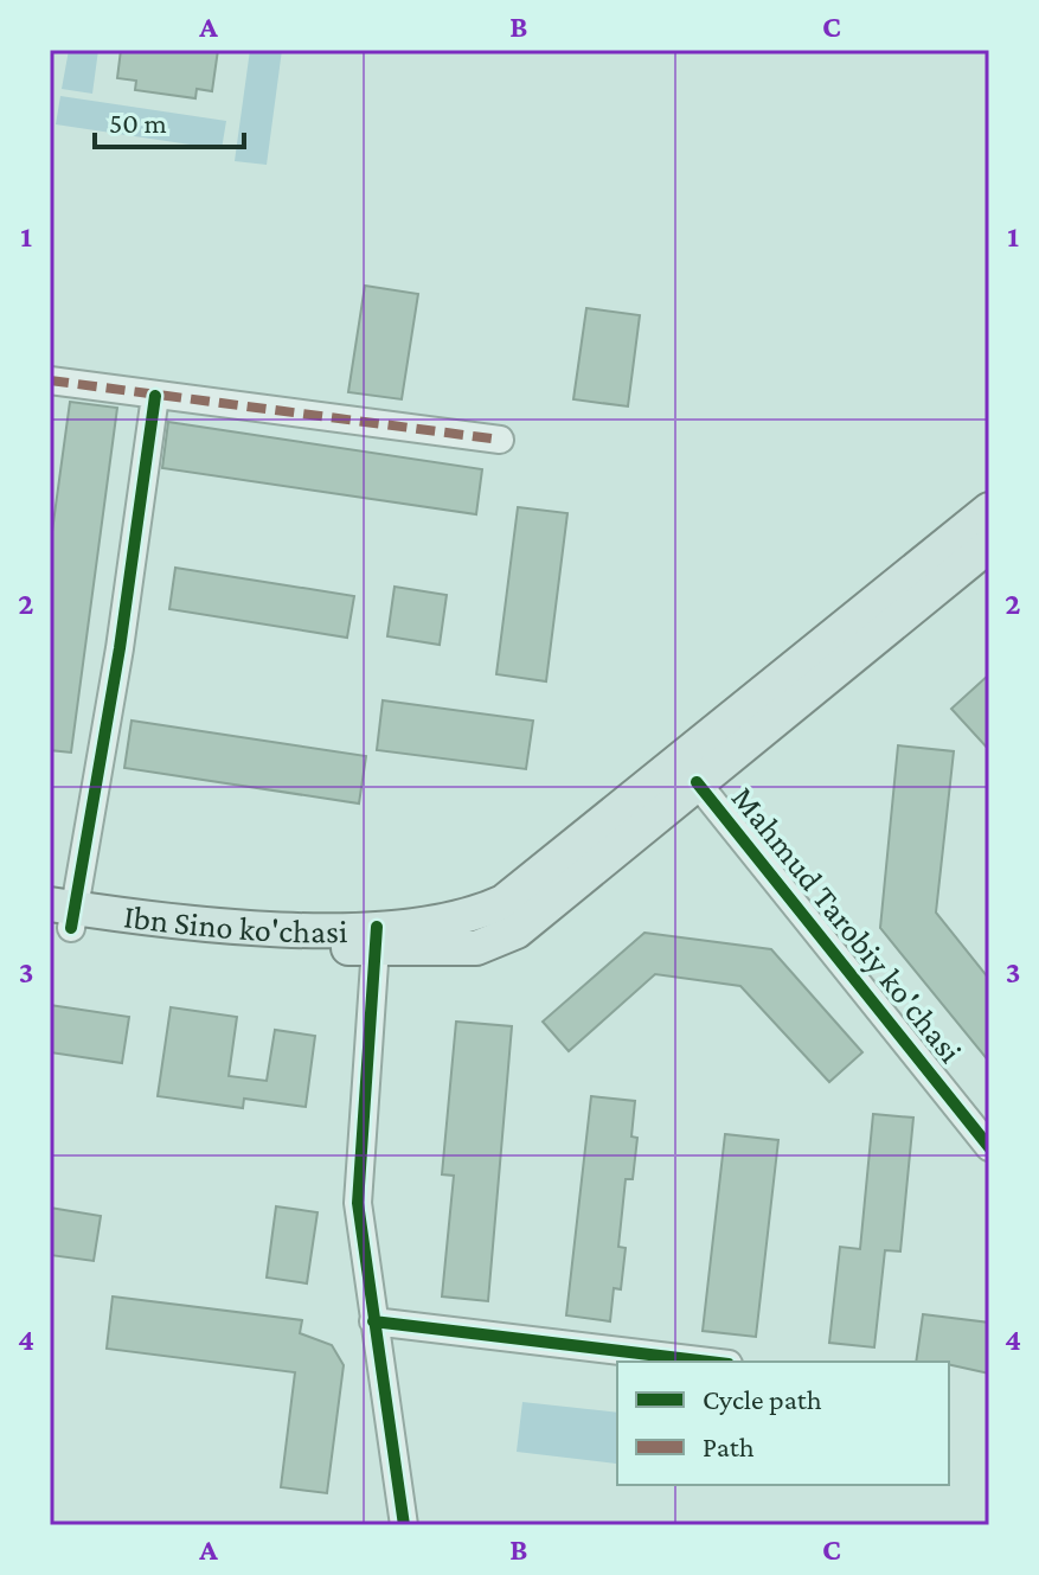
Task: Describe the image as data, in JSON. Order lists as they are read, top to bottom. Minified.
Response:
{"streets":{"main road":["Ibn Sino ko'chasi","Mahmud Tarobiy ko'chasi"]},"crossings":[["Ibn Sino ko'chasi","Mahmud Tarobiy ko'chasi"]],"legend":["Cycle path","Path"],"scale_bar":"50 m","grid":{"columns":["A","B","C"],"rows":["1","2","3","4"]}}
